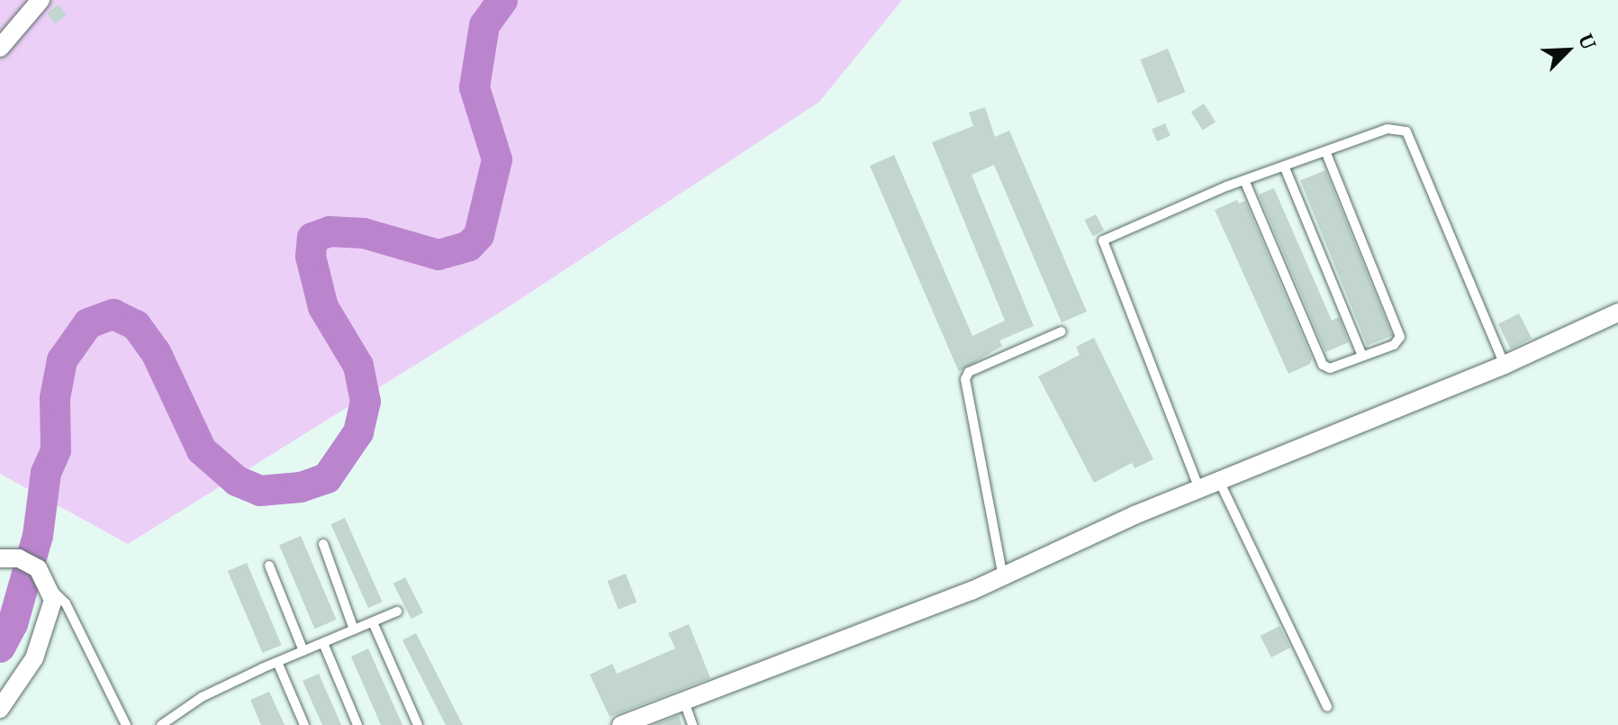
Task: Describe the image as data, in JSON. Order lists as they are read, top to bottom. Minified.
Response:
{"north":"top right"}
